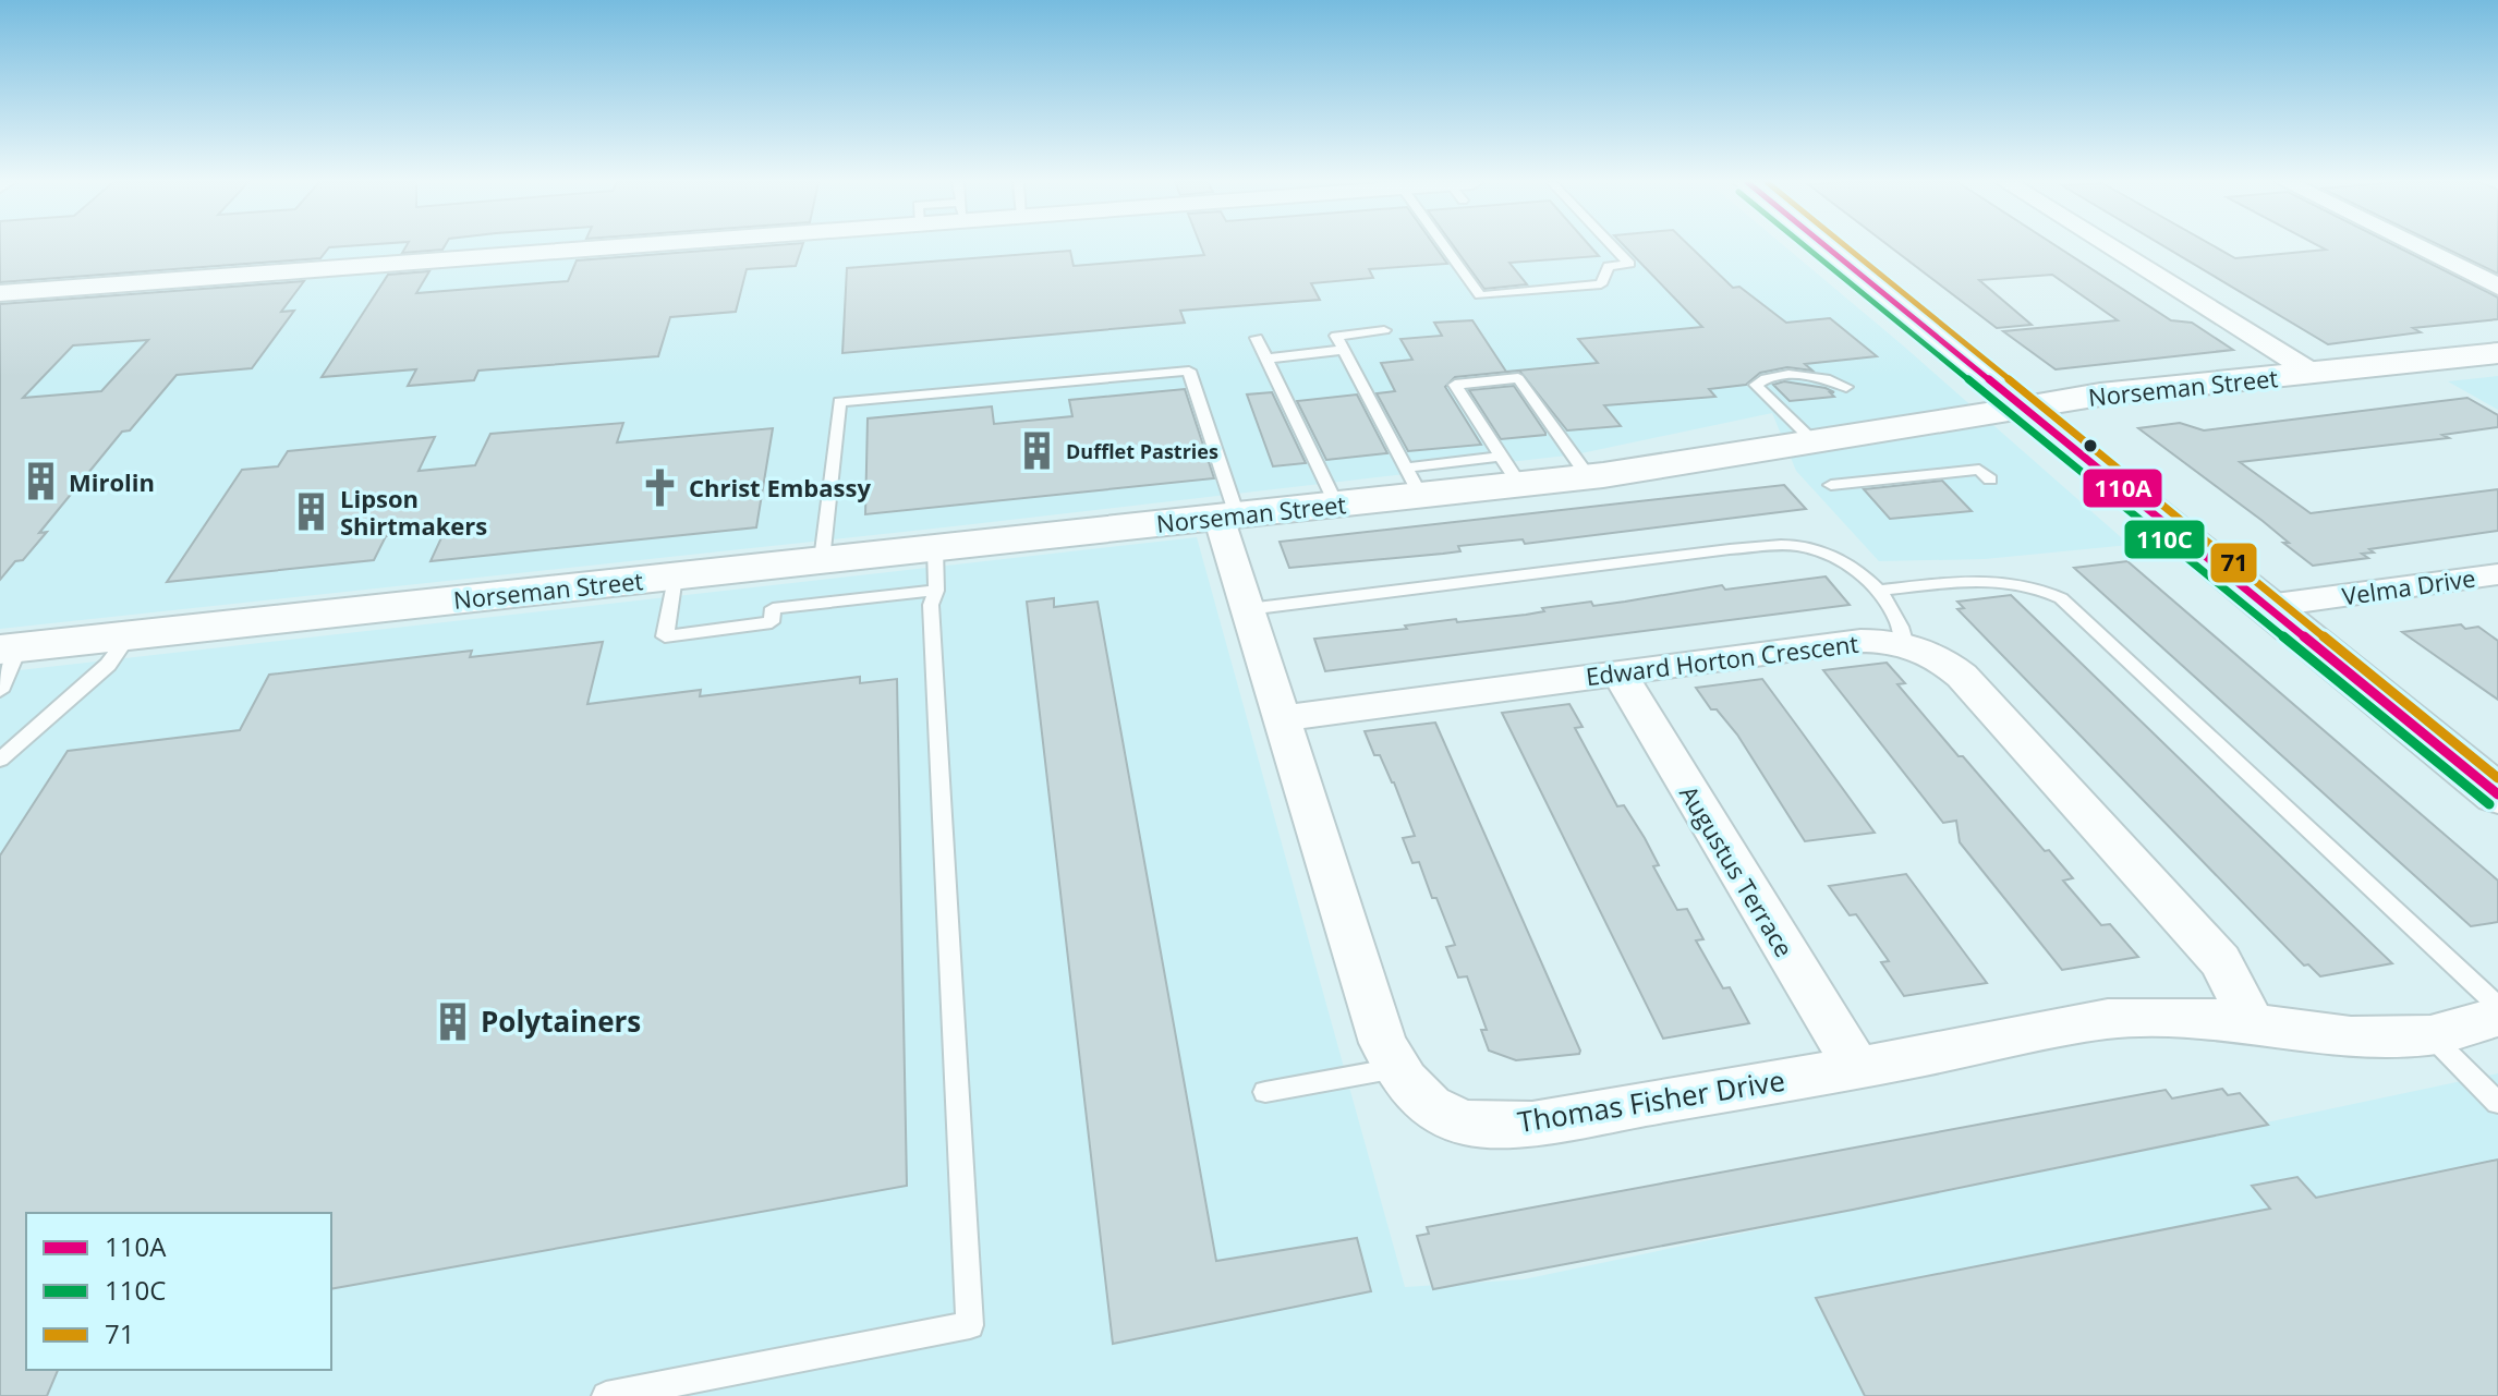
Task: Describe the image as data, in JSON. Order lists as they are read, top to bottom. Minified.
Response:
{"streets":{"street":["Norseman Street","Velma Drive","Edward Horton Crescent","Augustus Terrace","Thomas Fisher Drive"]},"crossings":[["Norseman Street","Thomas Fisher Drive"],["Edward Horton Crescent","Augustus Terrace"],["Edward Horton Crescent","Thomas Fisher Drive"],["Augustus Terrace","Thomas Fisher Drive"]],"places":{"building":["Dufflet Pastries","Mirolin","Lipson Shirtmakers","Polytainers"],"church":["Christ Embassy"]},"lines":["transit line 110A","transit line 110C","transit line 71"],"legend":["110A","110C","71"]}
